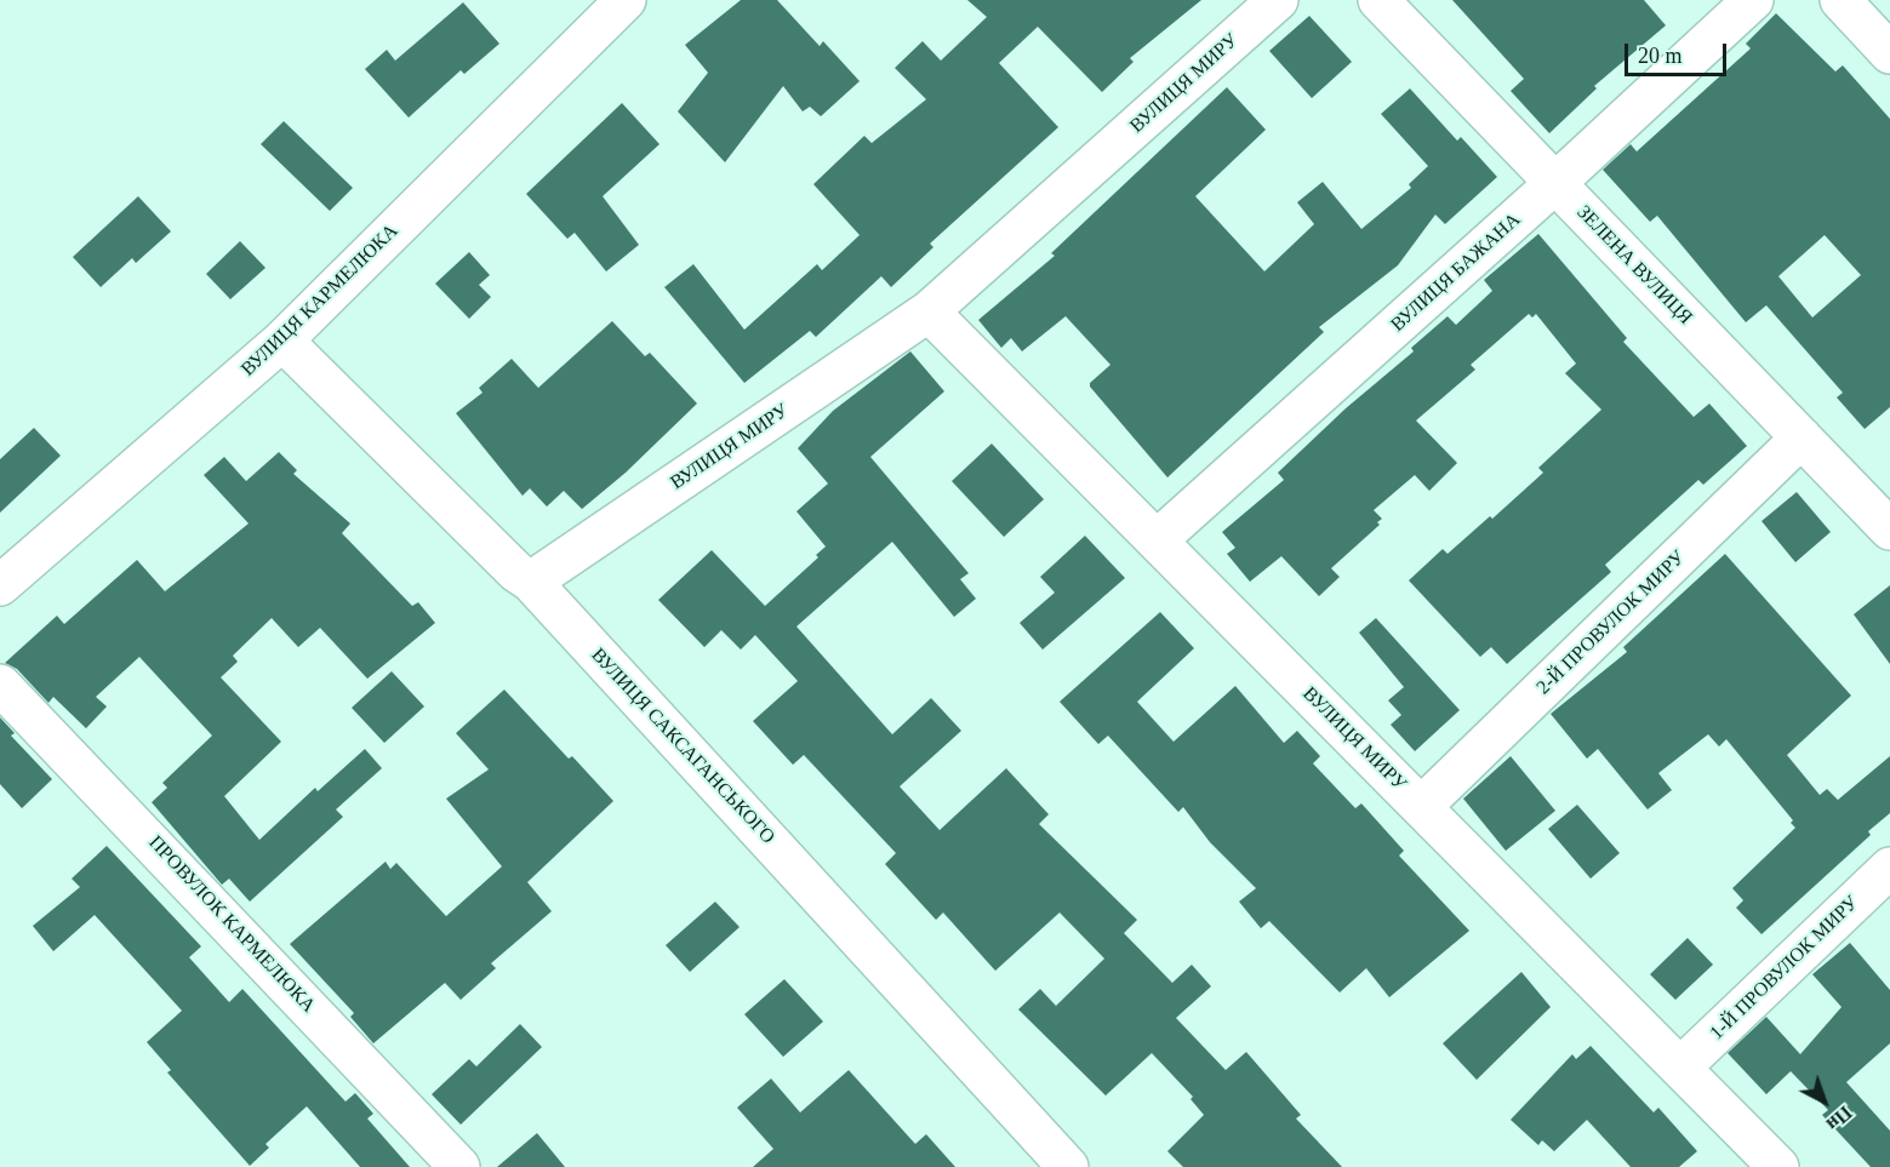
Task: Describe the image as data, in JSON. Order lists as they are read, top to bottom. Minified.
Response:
{"streets":{"street":["ВУЛИЦЯ МИРУ","ЗЕЛЕНА ВУЛИЦЯ","ВУЛИЦЯ БАЖАНА","ВУЛИЦЯ КАРМЕЛЮКА","2-Й ПРОВУЛОК МИРУ","ВУЛИЦЯ САКСАГАНСЬКОГО","ПРОВУЛОК КАРМЕЛЮКА","1-Й ПРОВУЛОК МИРУ"]},"crossings":[["ВУЛИЦЯ МИРУ","ВУЛИЦЯ БАЖАНА"],["ВУЛИЦЯ МИРУ","2-Й ПРОВУЛОК МИРУ"],["ВУЛИЦЯ МИРУ","ВУЛИЦЯ САКСАГАНСЬКОГО"],["ВУЛИЦЯ МИРУ","1-Й ПРОВУЛОК МИРУ"],["ЗЕЛЕНА ВУЛИЦЯ","ВУЛИЦЯ БАЖАНА"],["ЗЕЛЕНА ВУЛИЦЯ","2-Й ПРОВУЛОК МИРУ"],["ВУЛИЦЯ КАРМЕЛЮКА","ВУЛИЦЯ САКСАГАНСЬКОГО"]],"scale_bar":"20 m","north":"bottom right"}
